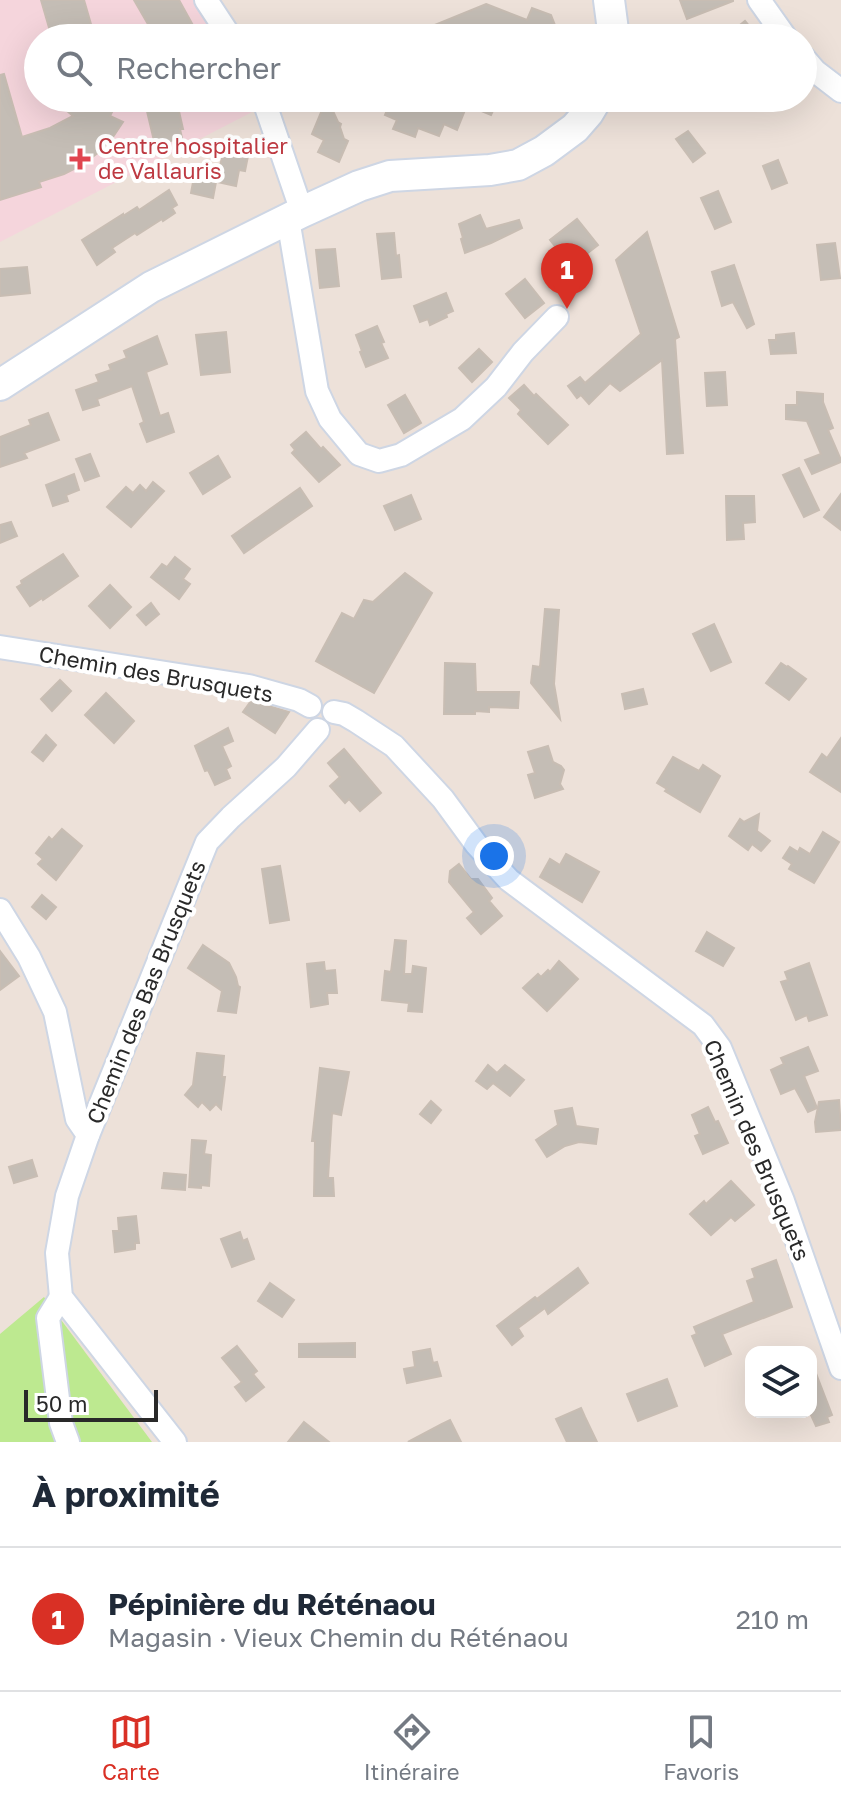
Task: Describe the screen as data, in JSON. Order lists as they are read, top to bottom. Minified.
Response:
{"streets":{"street":["Chemin des Brusquets","Chemin des Bas Brusquets"]},"crossings":[["Chemin des Brusquets","Chemin des Bas Brusquets"]],"places":{"health":["Centre hospitalier de Vallauris"]},"scale_bar":"50 m","page":{"search":"Rechercher","pins":"1","scale":"50 m","heading":"À proximité","list":[{"mark":"1","name":"Pépinière du Réténaou","note":"Magasin · Vieux Chemin du Réténaou","value":"210 m"}],"nav":["Carte","Itinéraire","Favoris"]}}
